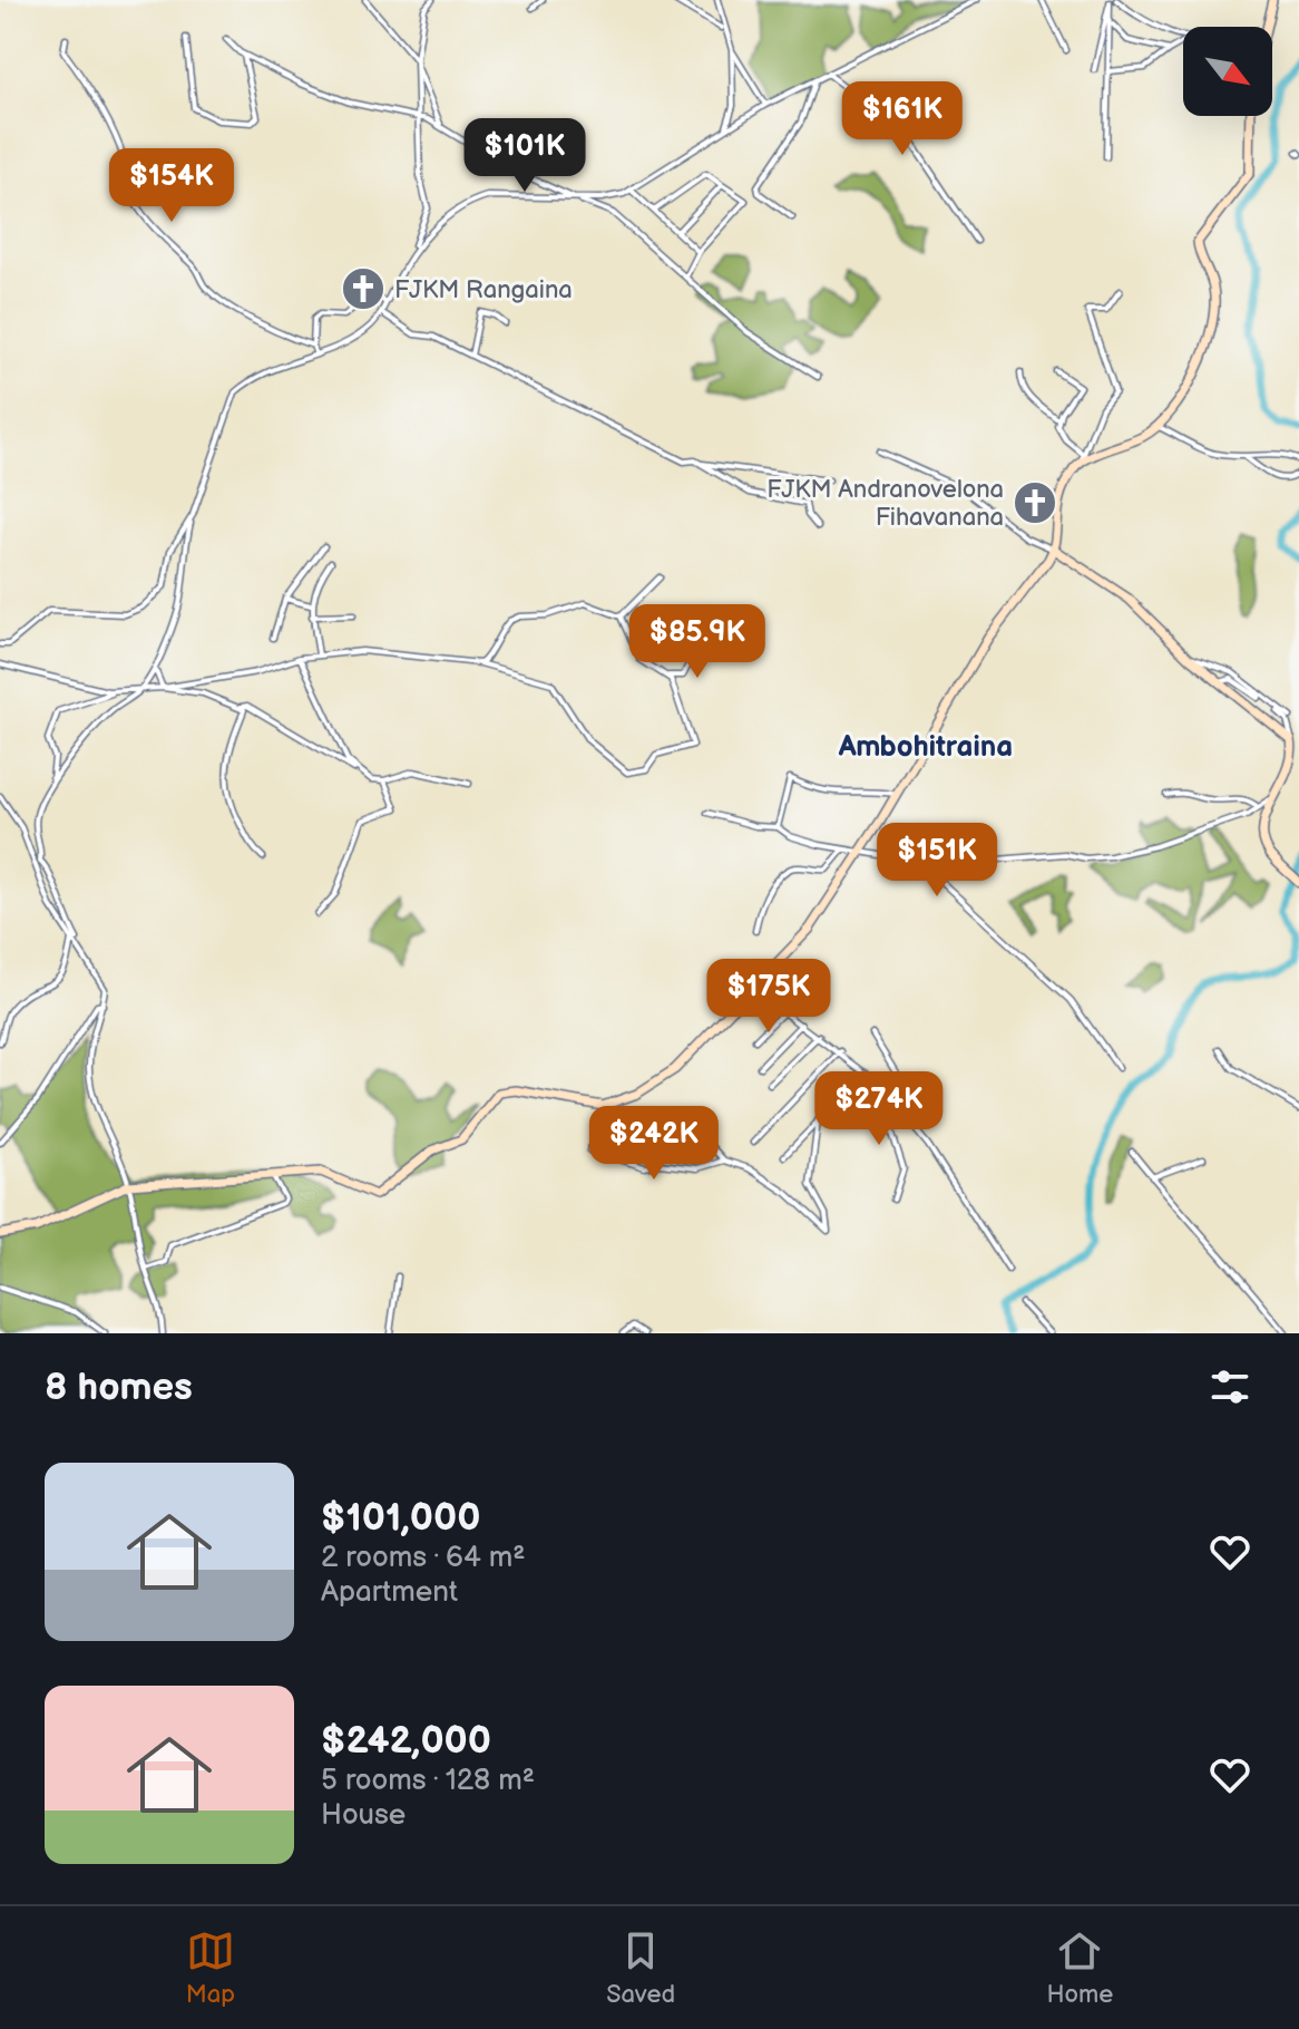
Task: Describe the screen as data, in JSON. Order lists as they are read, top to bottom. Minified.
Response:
{"districts":["Ambohitraina"],"places":{"church":["FJKM Rangaina","FJKM Andranovelona Fihavanana"]},"north":"bottom right","page":{"price":["$161K","$101K","$154K","$85.9K","$151K","$175K","$274K","$242K"],"heading":"8 homes","list":[{"name":"$101,000","note":"2 rooms · 64 m² · Apartment"},{"name":"$242,000","note":"5 rooms · 128 m² · House"}],"tabs":["Map","Saved","Home"]}}
